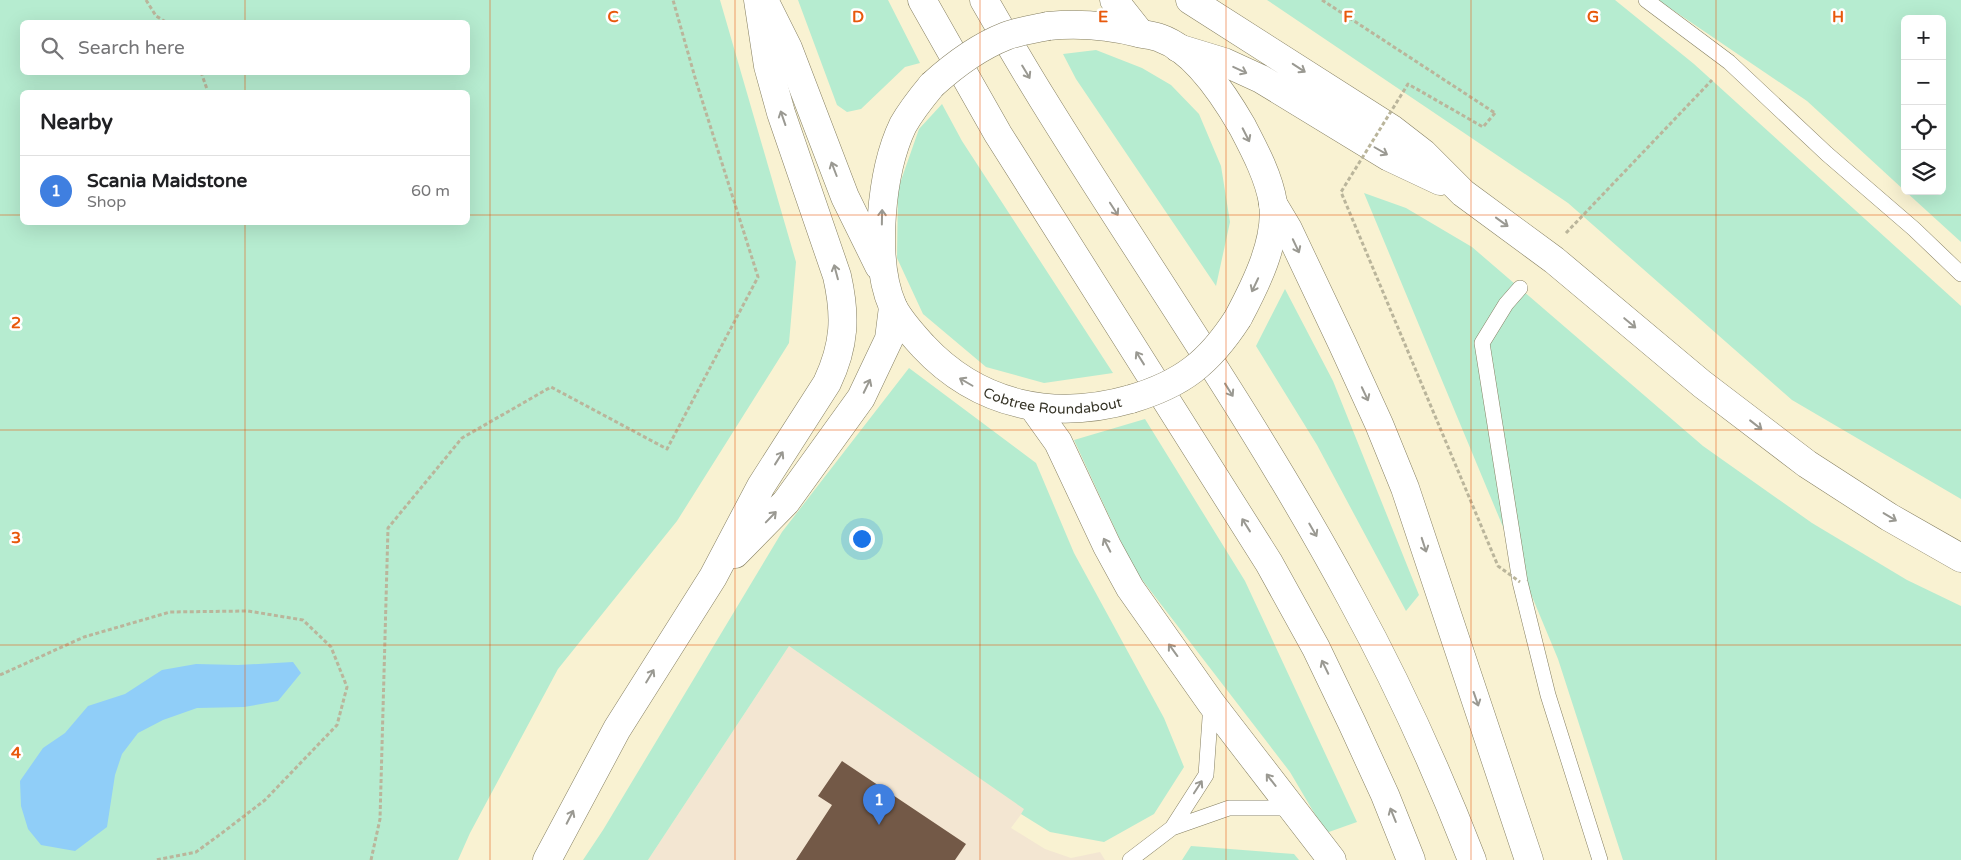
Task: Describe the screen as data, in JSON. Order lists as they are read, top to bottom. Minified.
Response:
{"streets":{"highway":["Cobtree Roundabout"]},"page":{"map_buttons":["+","−"],"search":"Search here","heading":"Nearby","list":[{"mark":"1","name":"Scania Maidstone","note":"Shop","value":"60 m"}],"pins":"1"},"grid":{"columns":["C","D","E","F","G","H"],"rows":["2","3","4"]}}
